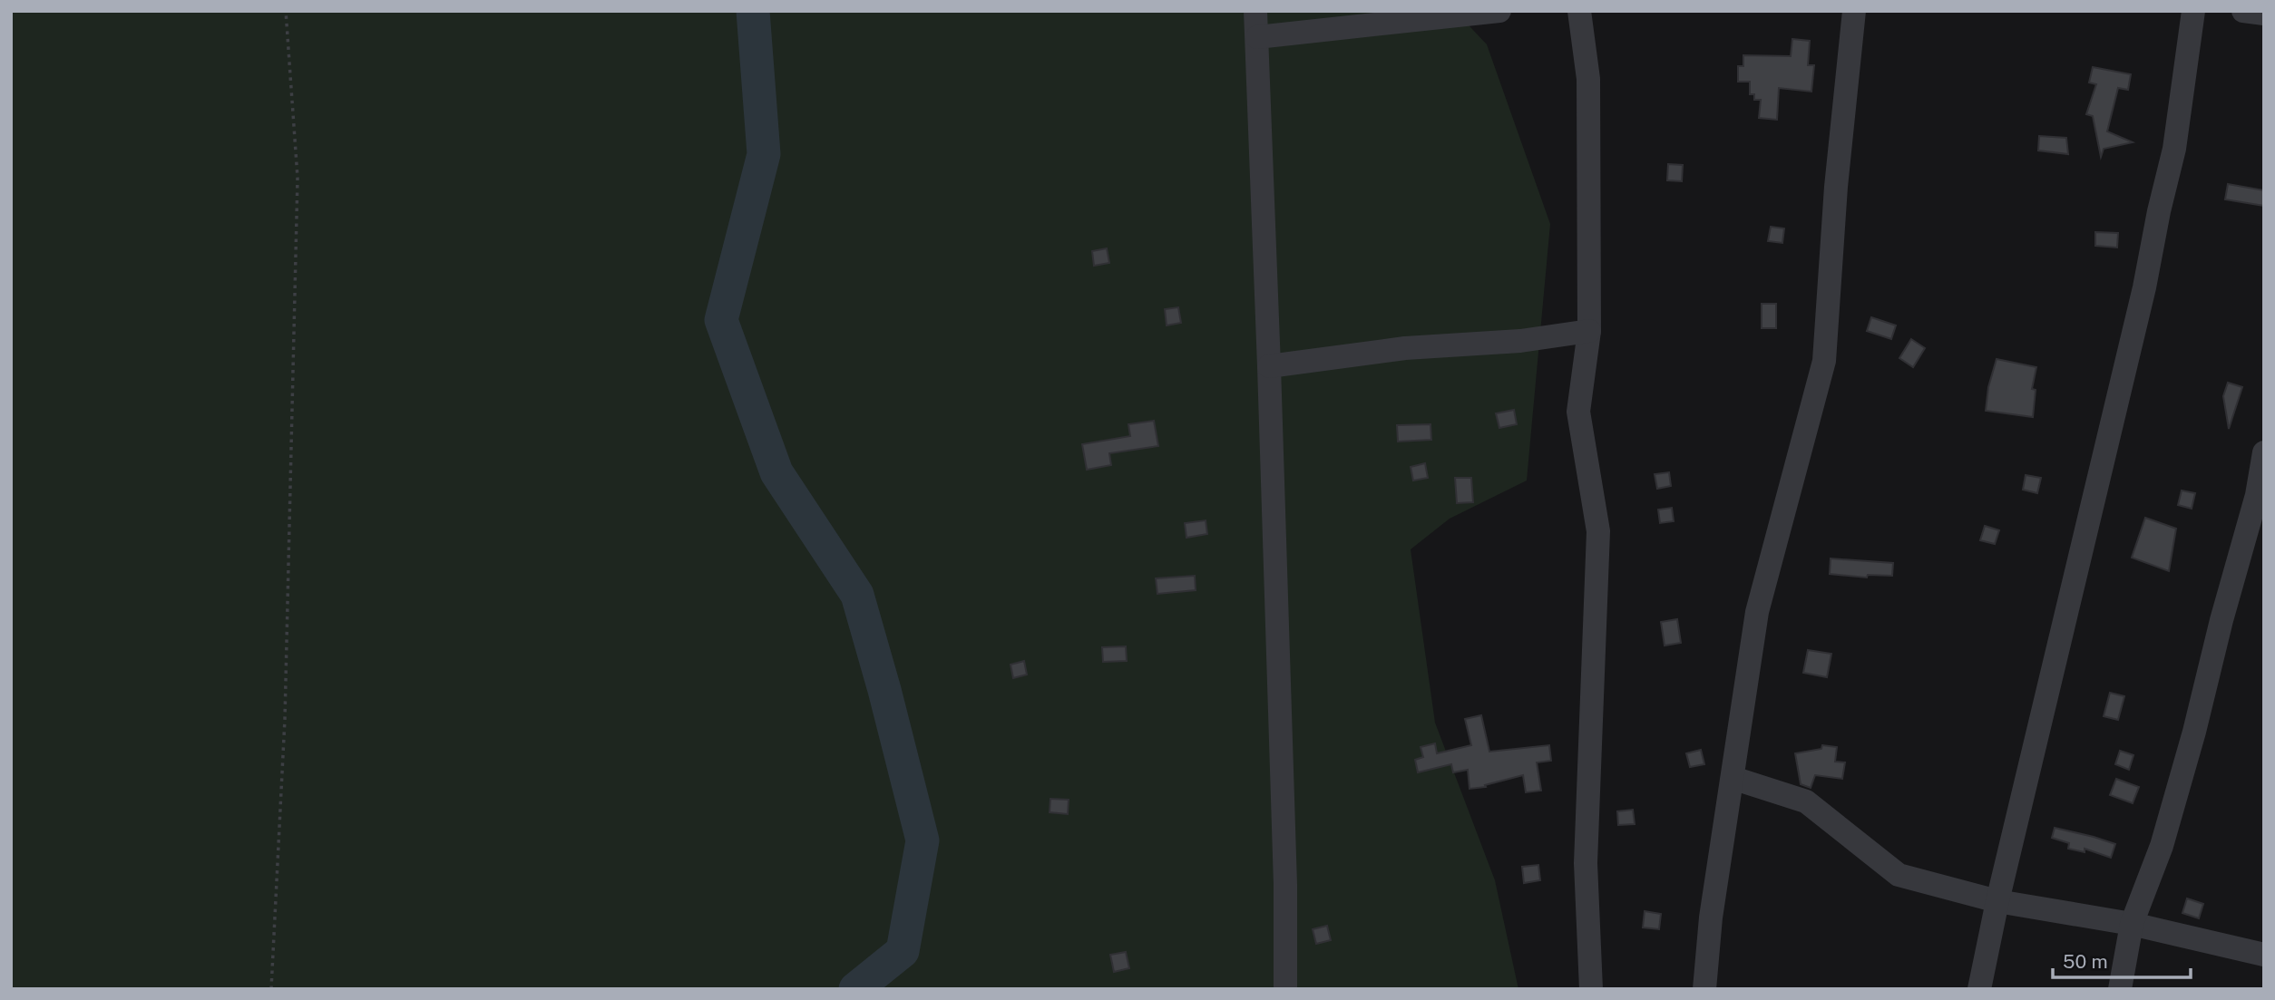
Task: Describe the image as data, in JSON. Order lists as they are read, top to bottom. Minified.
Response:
{"scale_bar":"50 m"}
